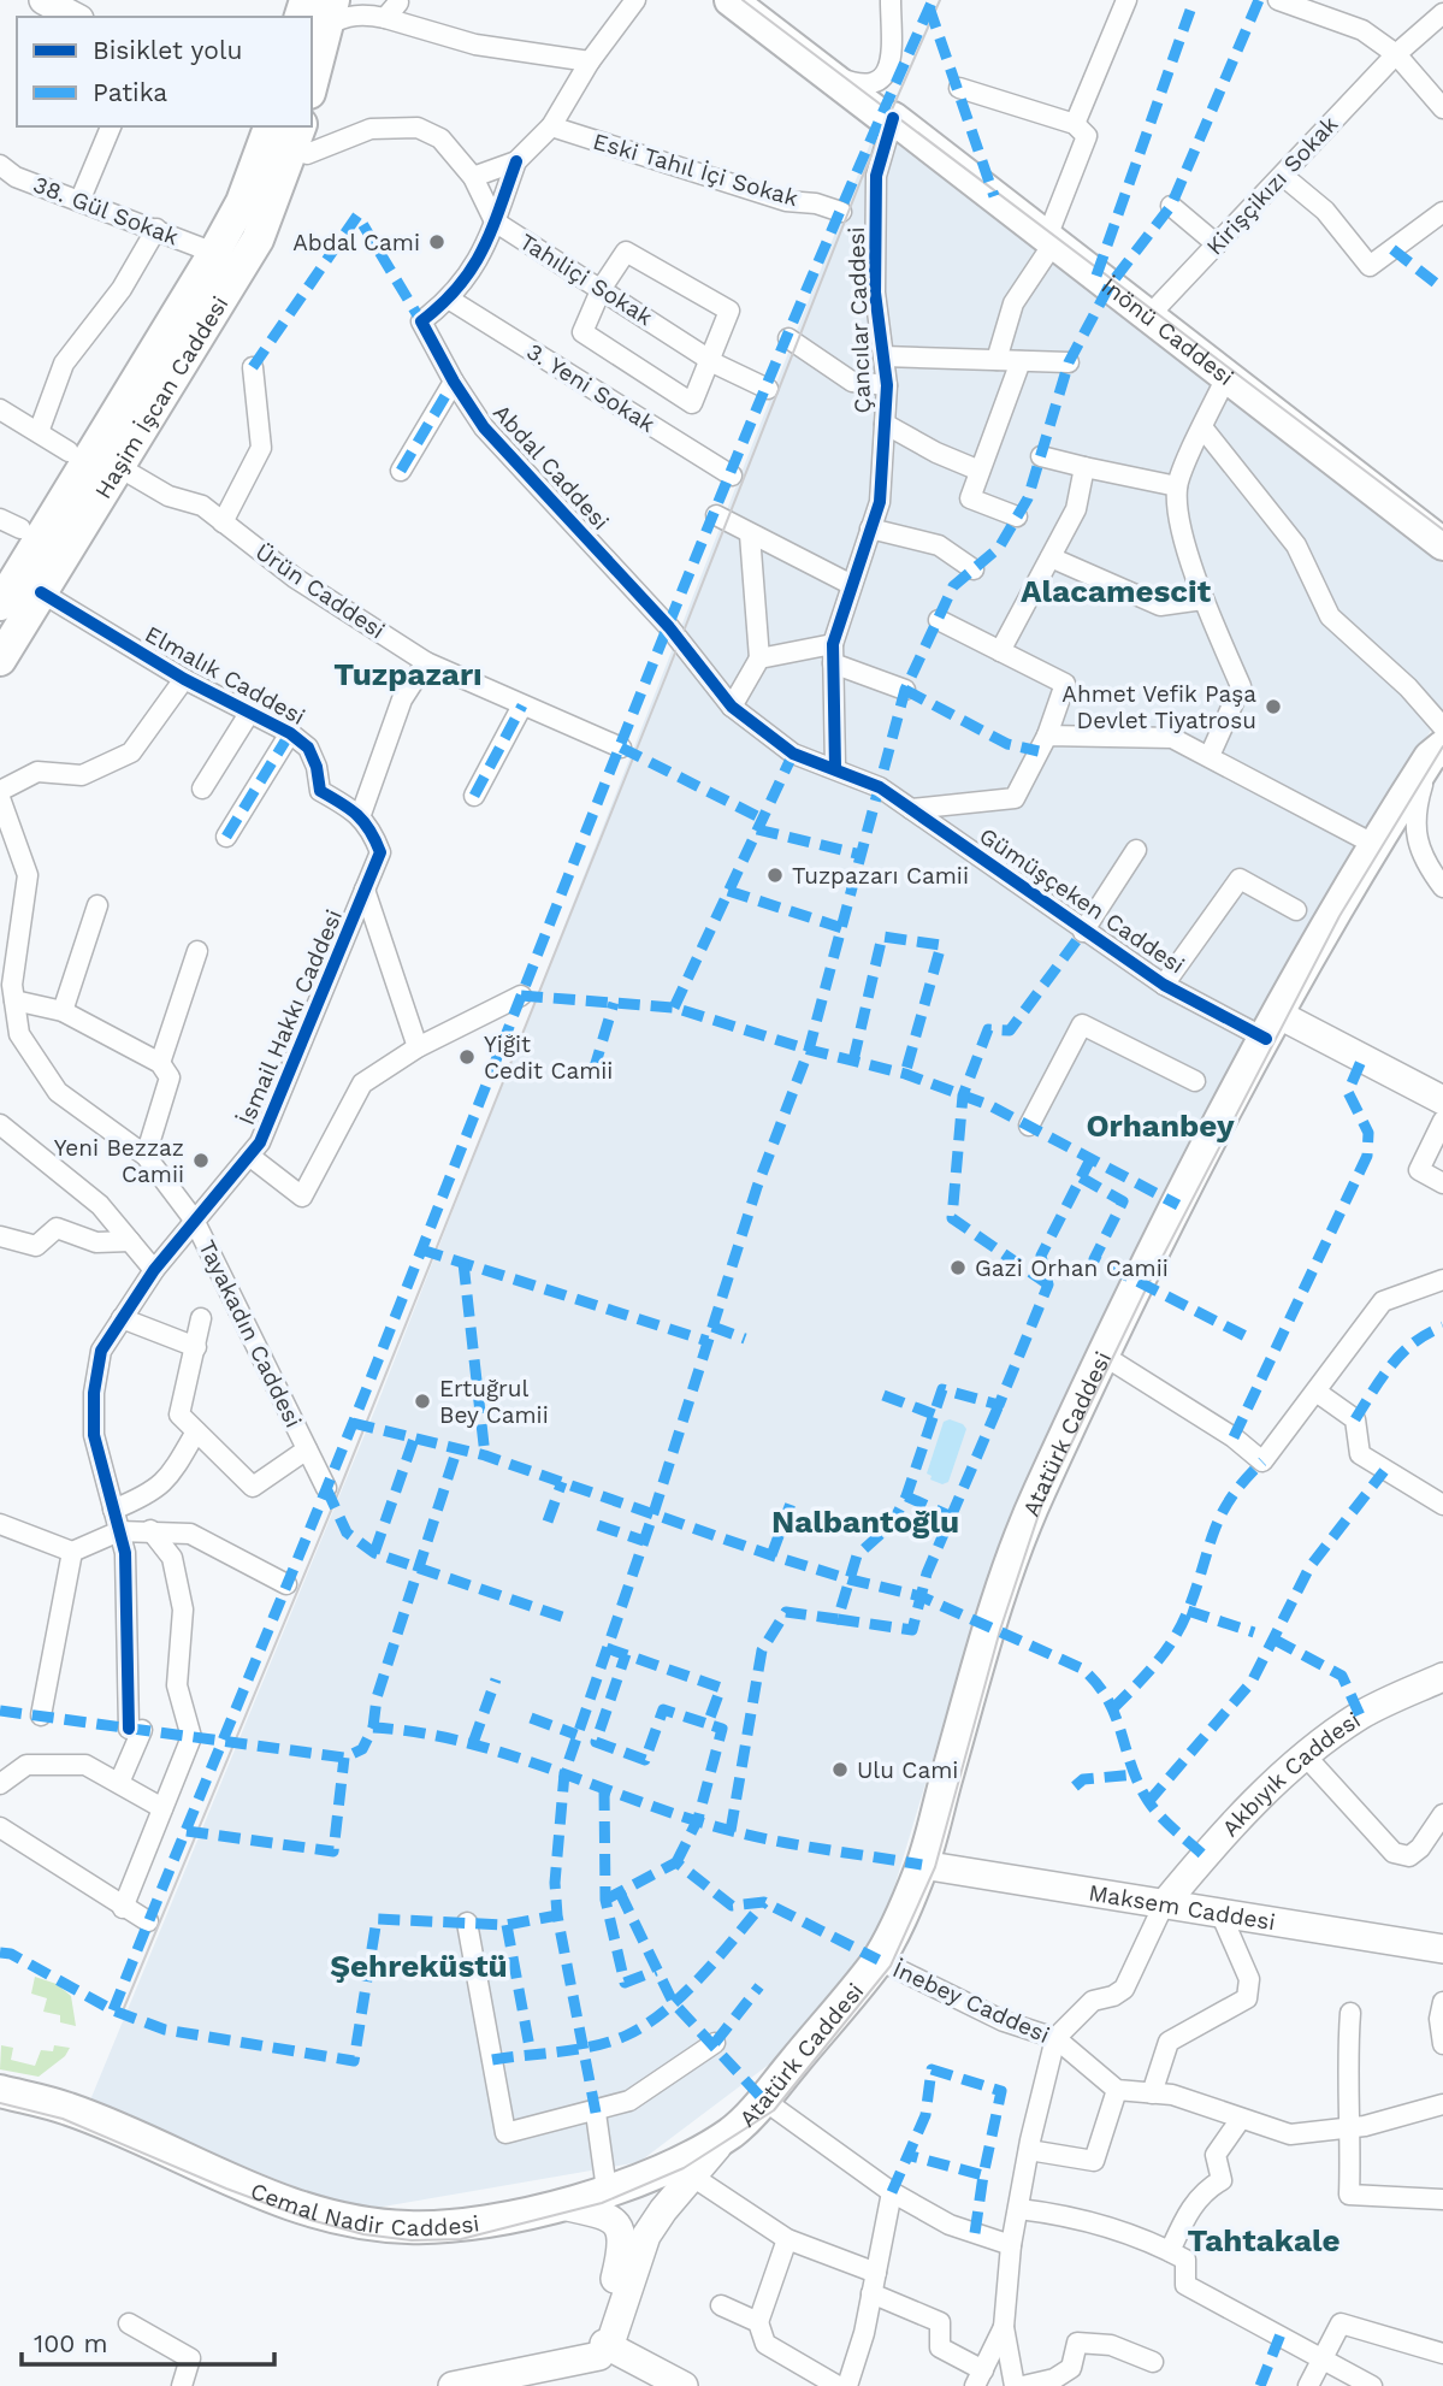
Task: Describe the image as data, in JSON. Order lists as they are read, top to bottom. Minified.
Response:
{"streets":{"main road":["İnönü Caddesi","Haşim İşcan Caddesi","Atatürk Caddesi","Akbıyık Caddesi","Maksem Caddesi","Cemal Nadir Caddesi"],"street":["Eski Tahıl İçi Sokak","Kirişçikızı Sokak","38. Gül Sokak","Tahıliçi Sokak","Çancılar Caddesi","3. Yeni Sokak","Abdal Caddesi","Ürün Caddesi","Elmalık Caddesi","Gümüşçeken Caddesi","İsmail Hakkı Caddesi","Tayakadın Caddesi","İnebey Caddesi"]},"crossings":[["Kirişçikızı Sokak","İnönü Caddesi"],["38. Gül Sokak","Haşim İşcan Caddesi"],["Tahıliçi Sokak","Haşim İşcan Caddesi"],["Çancılar Caddesi","İnönü Caddesi"],["Çancılar Caddesi","Gümüşçeken Caddesi"],["3. Yeni Sokak","Abdal Caddesi"],["Haşim İşcan Caddesi","Ürün Caddesi"],["Haşim İşcan Caddesi","Elmalık Caddesi"],["Abdal Caddesi","Gümüşçeken Caddesi"],["Elmalık Caddesi","İsmail Hakkı Caddesi"],["Gümüşçeken Caddesi","Atatürk Caddesi"],["İsmail Hakkı Caddesi","Tayakadın Caddesi"],["Atatürk Caddesi","Maksem Caddesi"],["Atatürk Caddesi","İnebey Caddesi"],["Atatürk Caddesi","Cemal Nadir Caddesi"],["Akbıyık Caddesi","Maksem Caddesi"]],"districts":["Alacamescit","Tuzpazarı","Orhanbey","Nalbantoğlu","Şehreküstü","Tahtakale"],"places":["Abdal Cami","Ahmet Vefik Paşa Devlet Tiyatrosu","Tuzpazarı Camii","Yiğit Cedit Camii","Yeni Bezzaz Camii","Gazi Orhan Camii","Ertuğrul Bey Camii","Ulu Cami"],"legend":["Bisiklet yolu","Patika"],"scale_bar":"100 m"}
